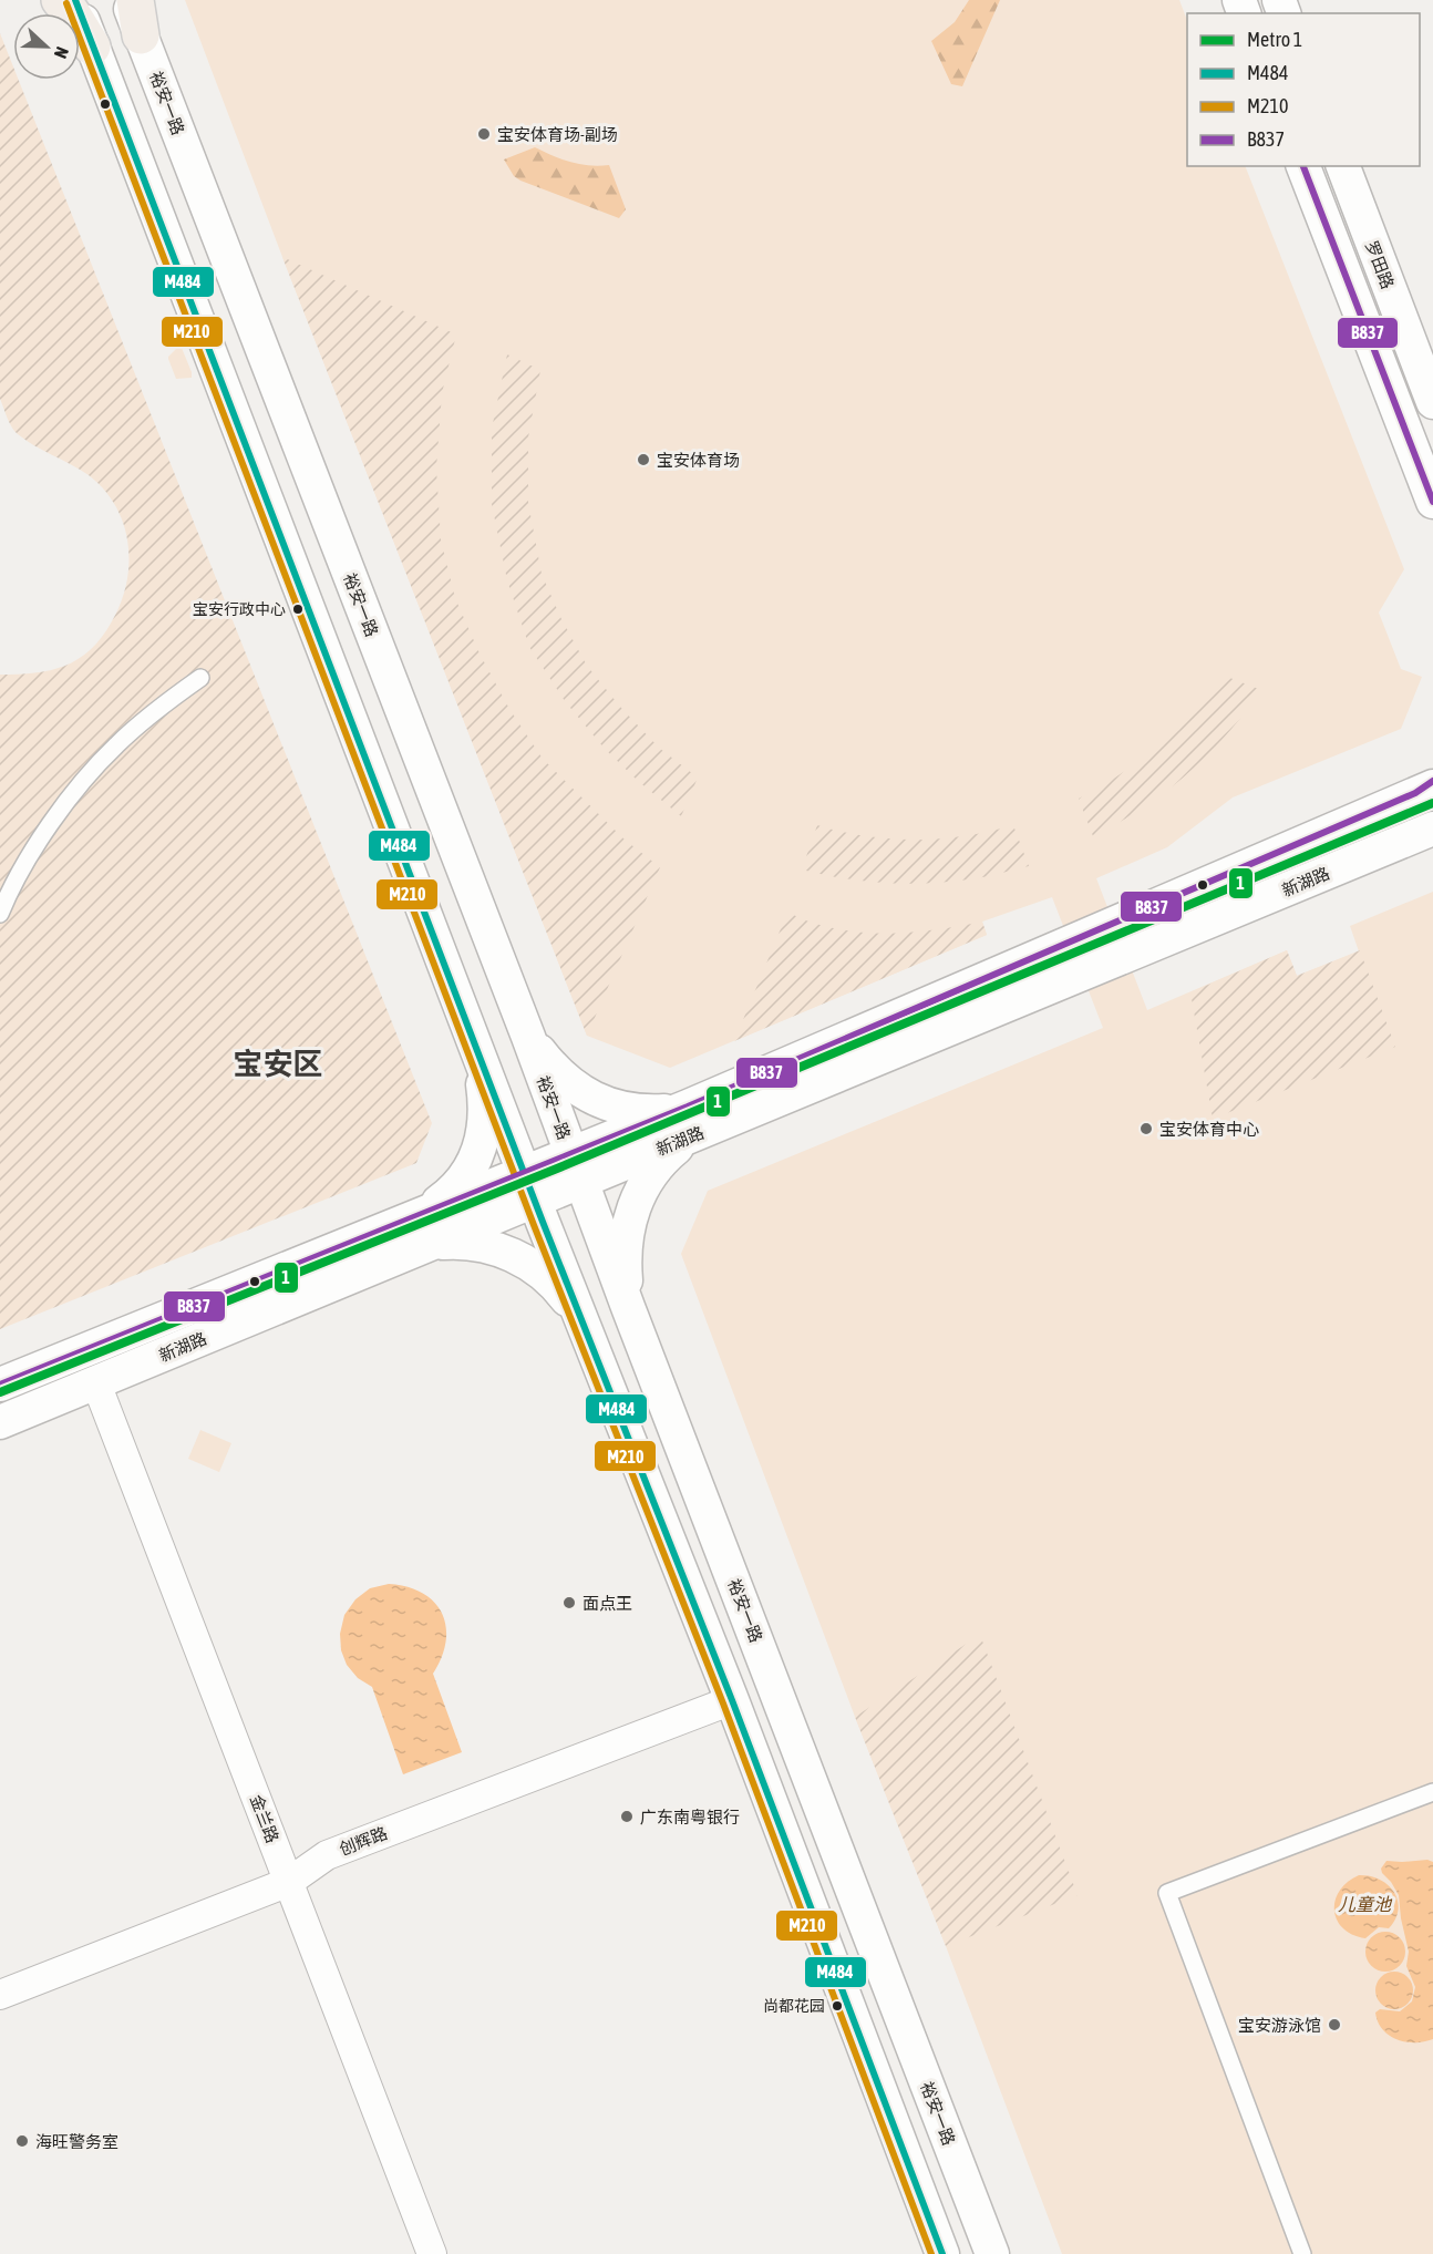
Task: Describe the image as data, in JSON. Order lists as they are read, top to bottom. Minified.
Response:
{"streets":{"main road":["裕安一路","罗田路","新湖路"],"street":["金兰路","创辉路"]},"crossings":[["裕安一路","新湖路"],["新湖路","金兰路"],["金兰路","创辉路"]],"districts":["宝安区"],"water":["儿童池"],"places":["宝安体育场-副场","宝安体育场","宝安行政中心","宝安体育中心","面点王","广东南粤银行","尚都花园","宝安游泳馆","海旺警务室"],"lines":["transit line M484","transit line M210","transit line B837","metro line 1"],"legend":["Metro 1","M484","M210","B837"],"north":"right"}
